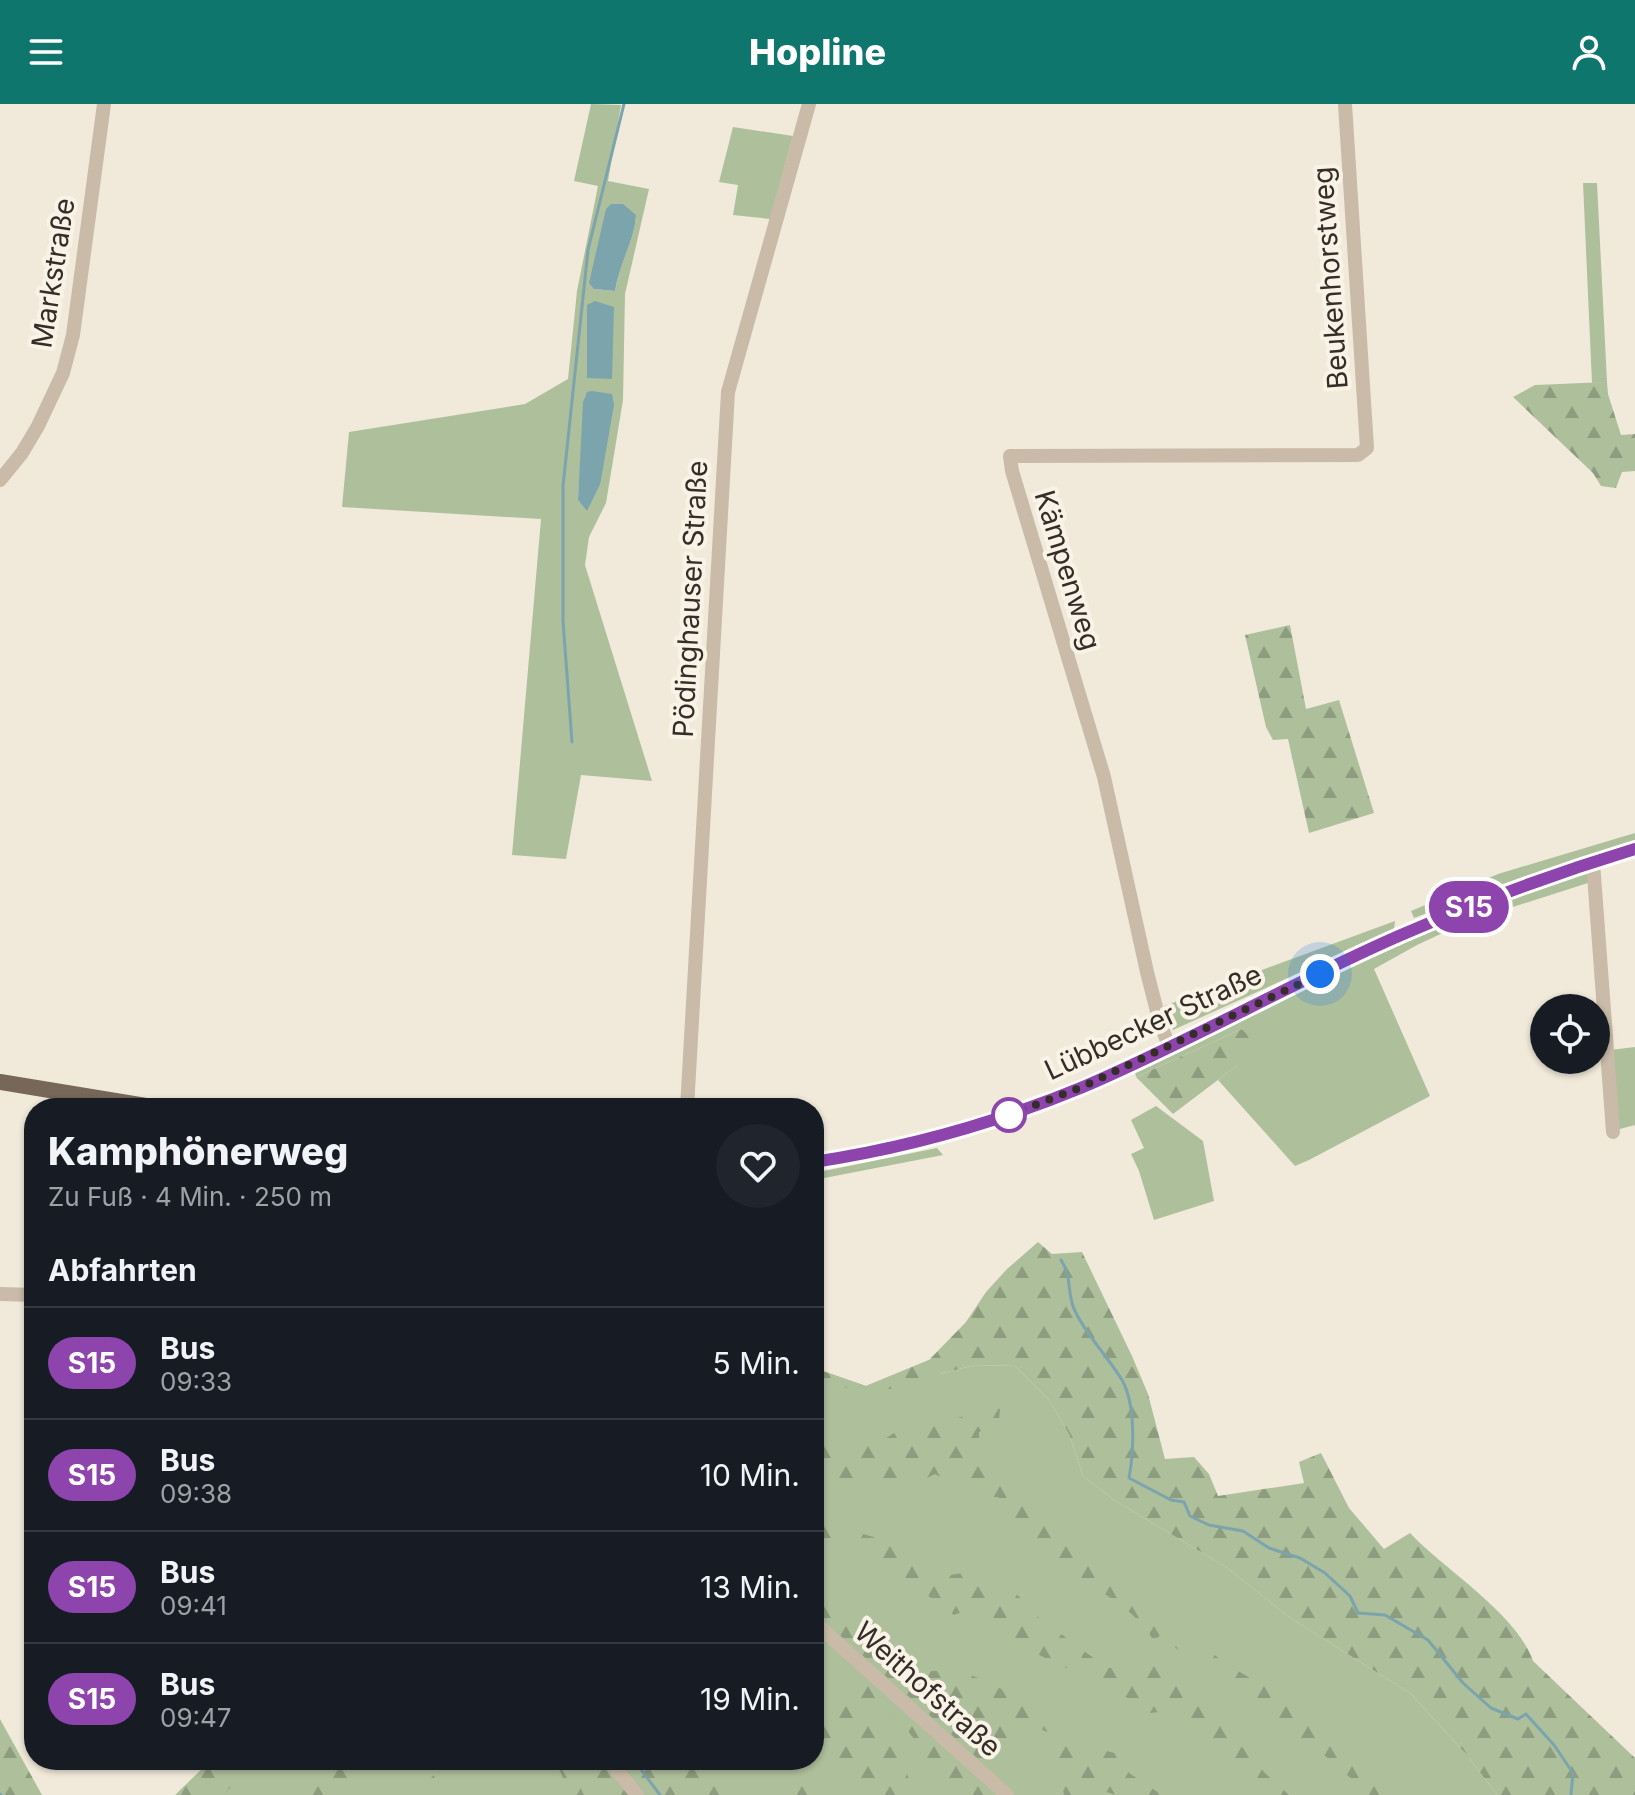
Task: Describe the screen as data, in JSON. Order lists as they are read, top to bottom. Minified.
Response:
{"streets":{"main road":["Lübbecker Straße"],"street":["Markstraße","Beukenhorstweg","Kämpenweg","Pödinghauser Straße","Weithofstraße"]},"crossings":[["Beukenhorstweg","Kämpenweg"],["Kämpenweg","Lübbecker Straße"]],"lines":["bus line S15"],"page":{"header":"Hopline","on_map":"S15","heading":[["Kamphönerweg","Zu Fuß · 4 Min. · 250 m"],"Abfahrten"],"list":[{"mark":"S15","name":"Bus","note":"09:33","value":"5 Min."},{"mark":"S15","name":"Bus","note":"09:38","value":"10 Min."},{"mark":"S15","name":"Bus","note":"09:41","value":"13 Min."},{"mark":"S15","name":"Bus","note":"09:47","value":"19 Min."}]}}
